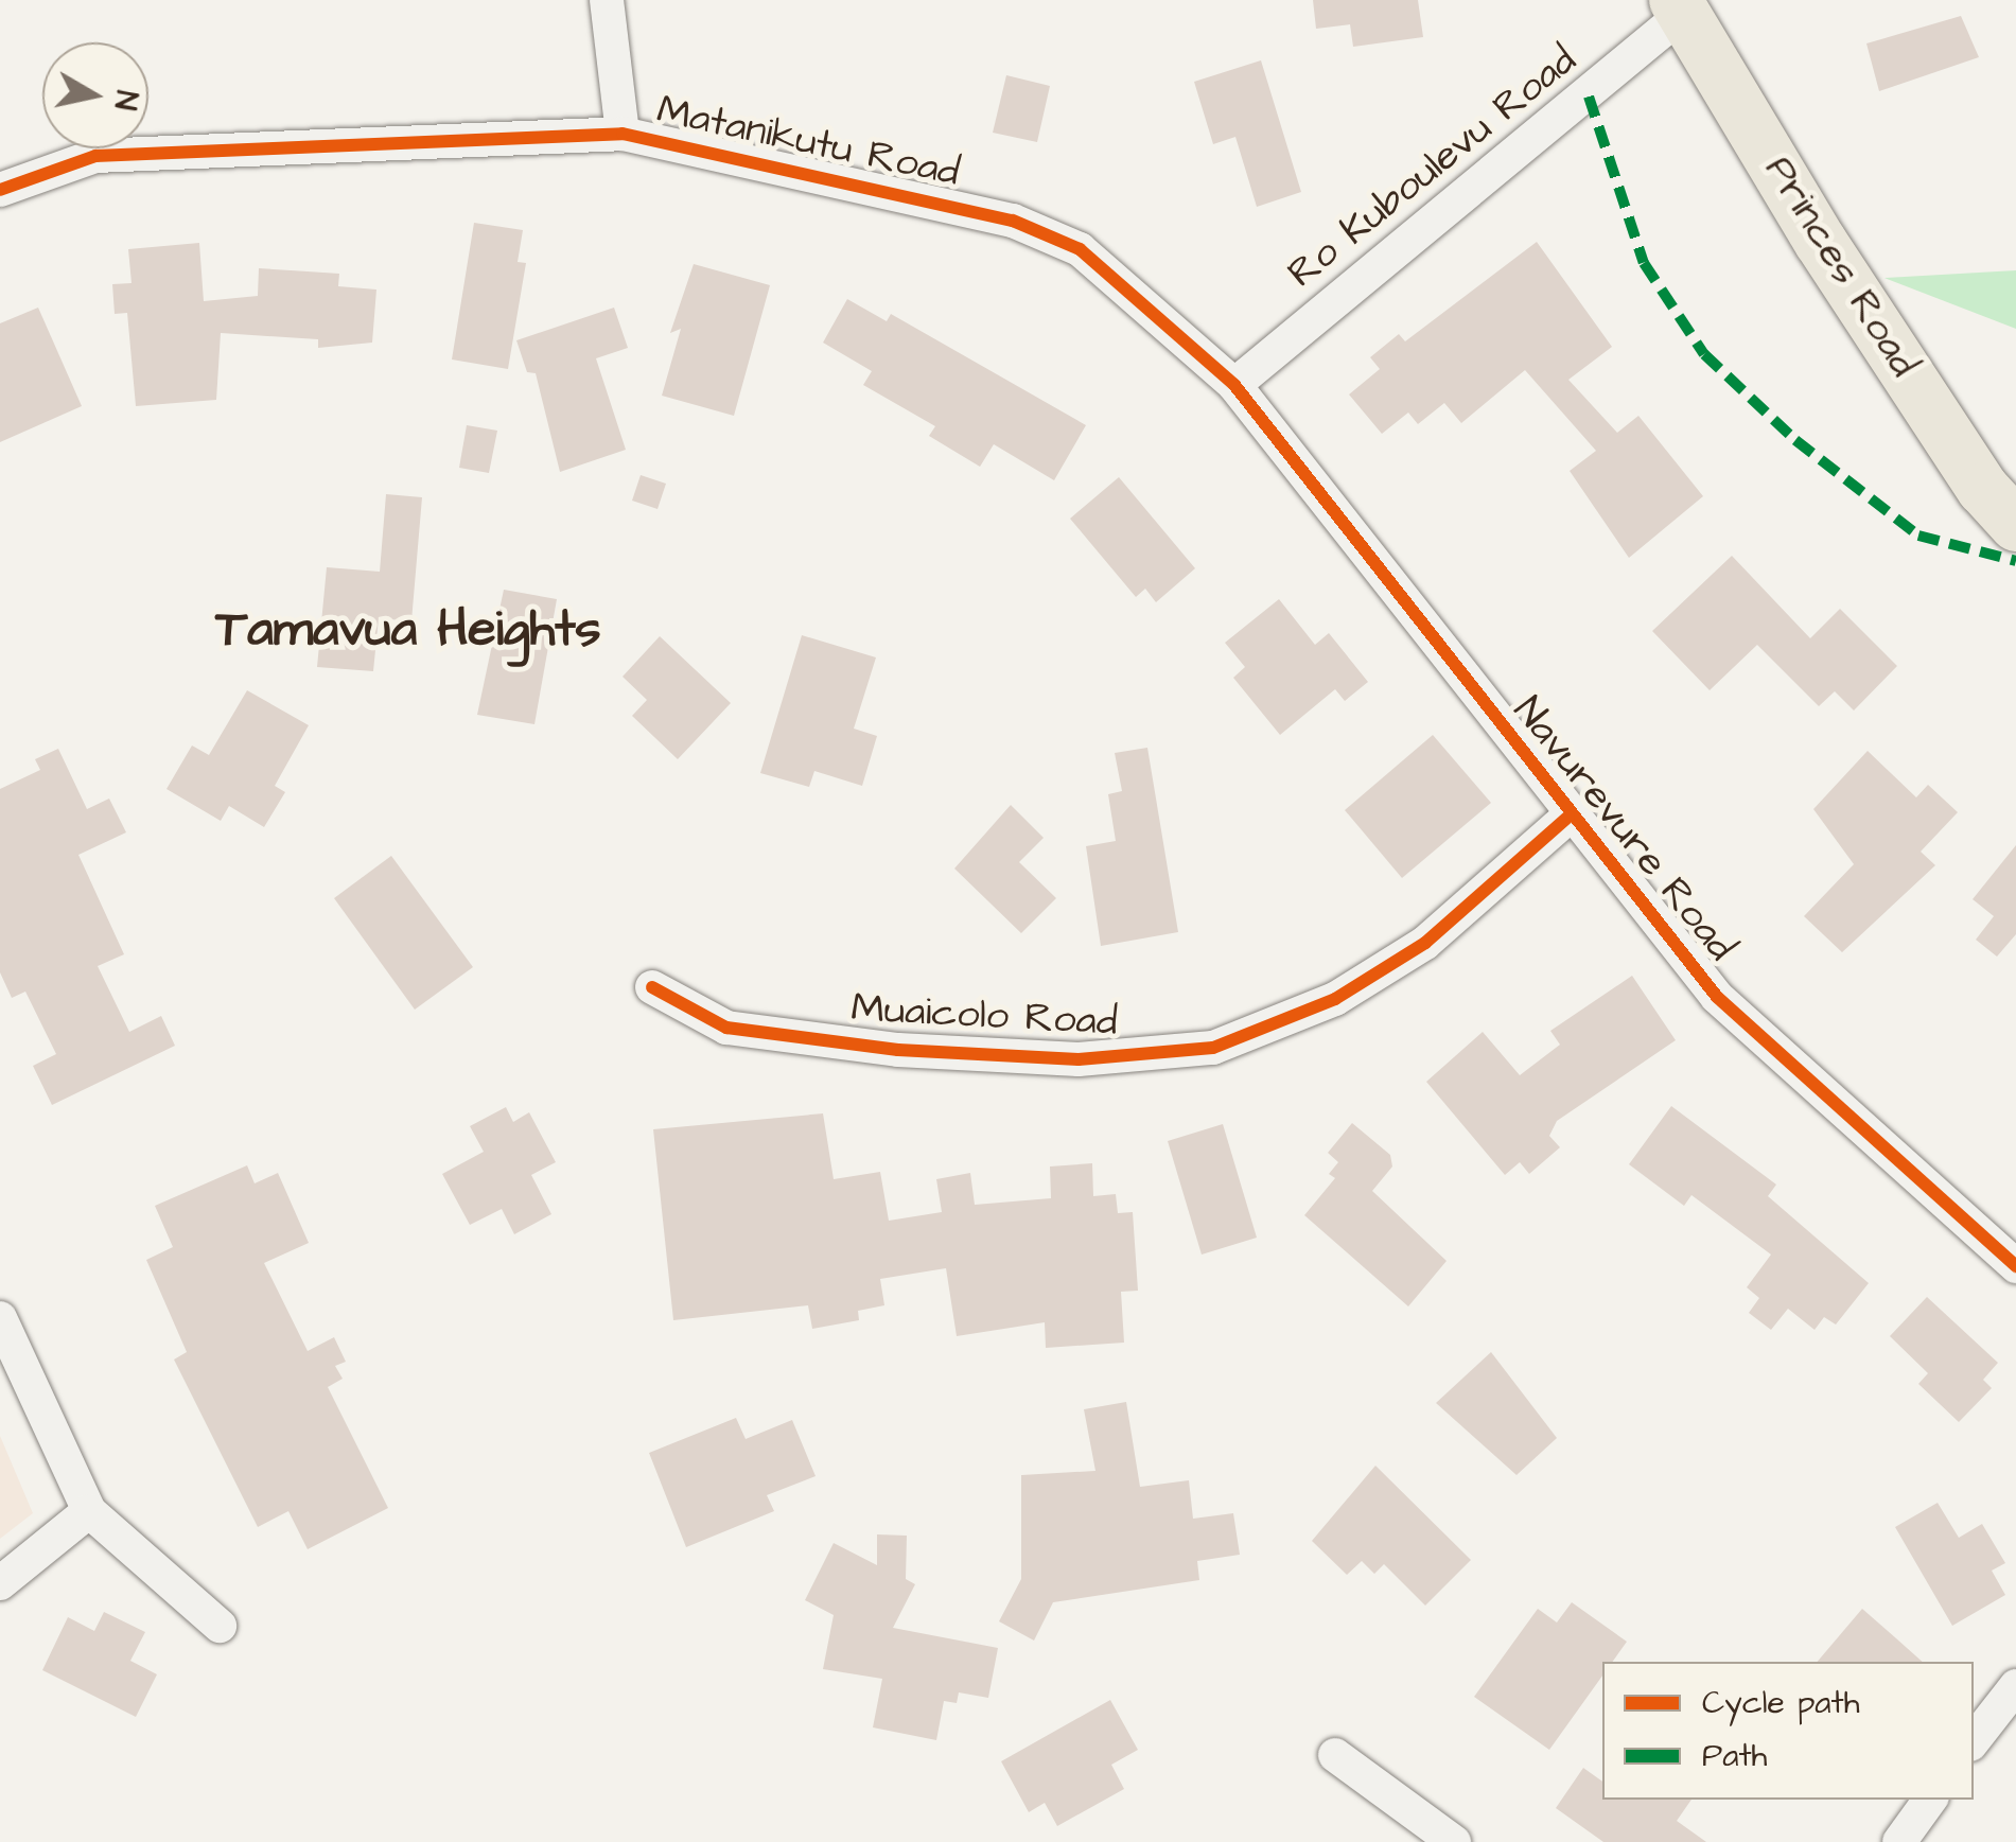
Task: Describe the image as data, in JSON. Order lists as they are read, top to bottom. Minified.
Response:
{"streets":{"main road":["Princes Road"],"street":["Matanikutu Road","Ro Kuboulevu Road","Navurevure Road","Muaicolo Road"]},"crossings":[["Matanikutu Road","Ro Kuboulevu Road"],["Matanikutu Road","Navurevure Road"],["Ro Kuboulevu Road","Princes Road"],["Ro Kuboulevu Road","Navurevure Road"],["Navurevure Road","Muaicolo Road"]],"districts":["Tamavua Heights"],"legend":["Cycle path","Path"],"north":"right"}
